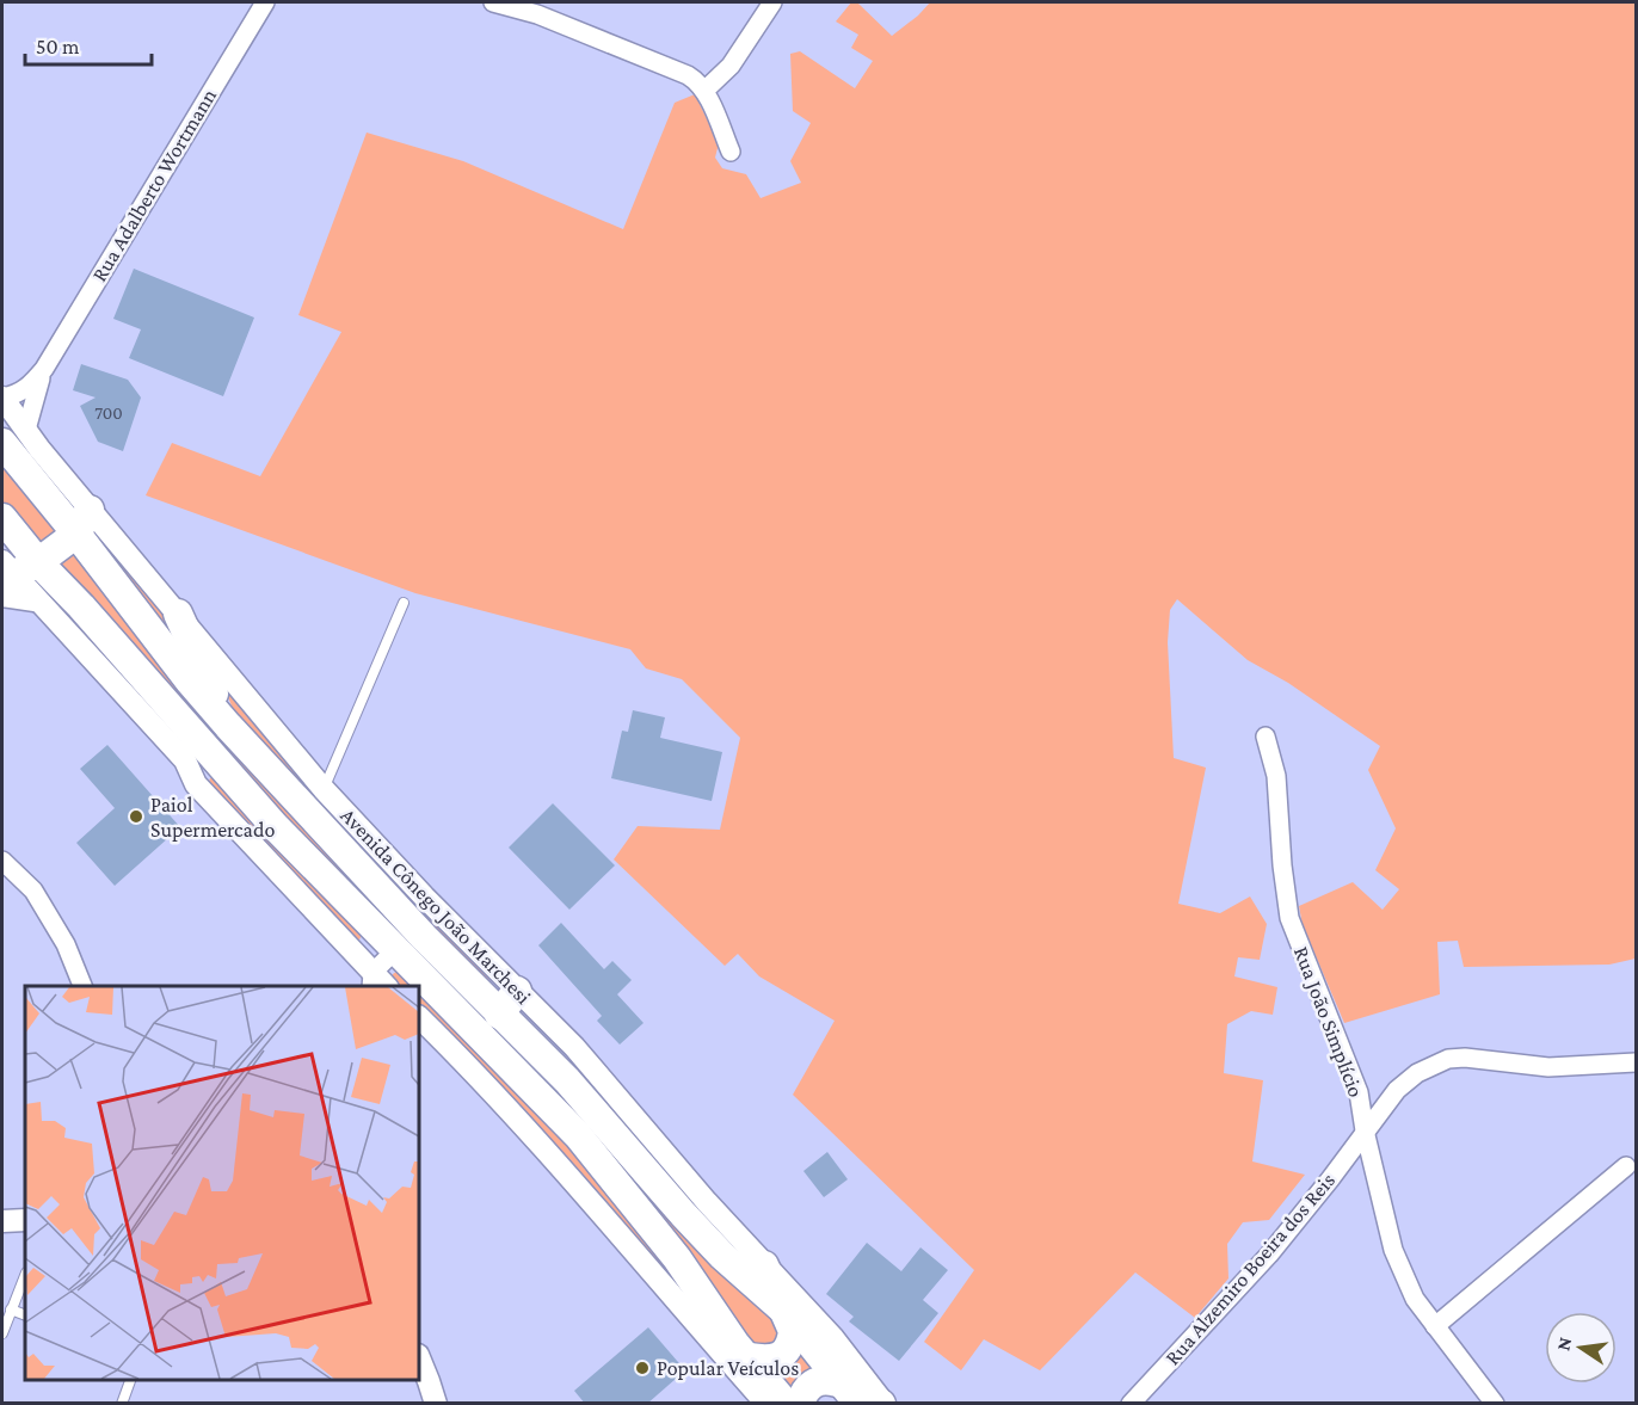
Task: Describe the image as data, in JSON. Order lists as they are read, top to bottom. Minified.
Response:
{"streets":{"main road":["Avenida Cônego João Marchesi"],"street":["Rua Adalberto Wortmann","Rua João Simplício","Rua Alzemiro Boeira dos Reis"]},"crossings":[["Rua Adalberto Wortmann","Avenida Cônego João Marchesi"],["Rua João Simplício","Rua Alzemiro Boeira dos Reis"]],"places":["Paiol Supermercado","Popular Veículos"],"house_numbers":["700"],"scale_bar":"50 m","north":"left"}
